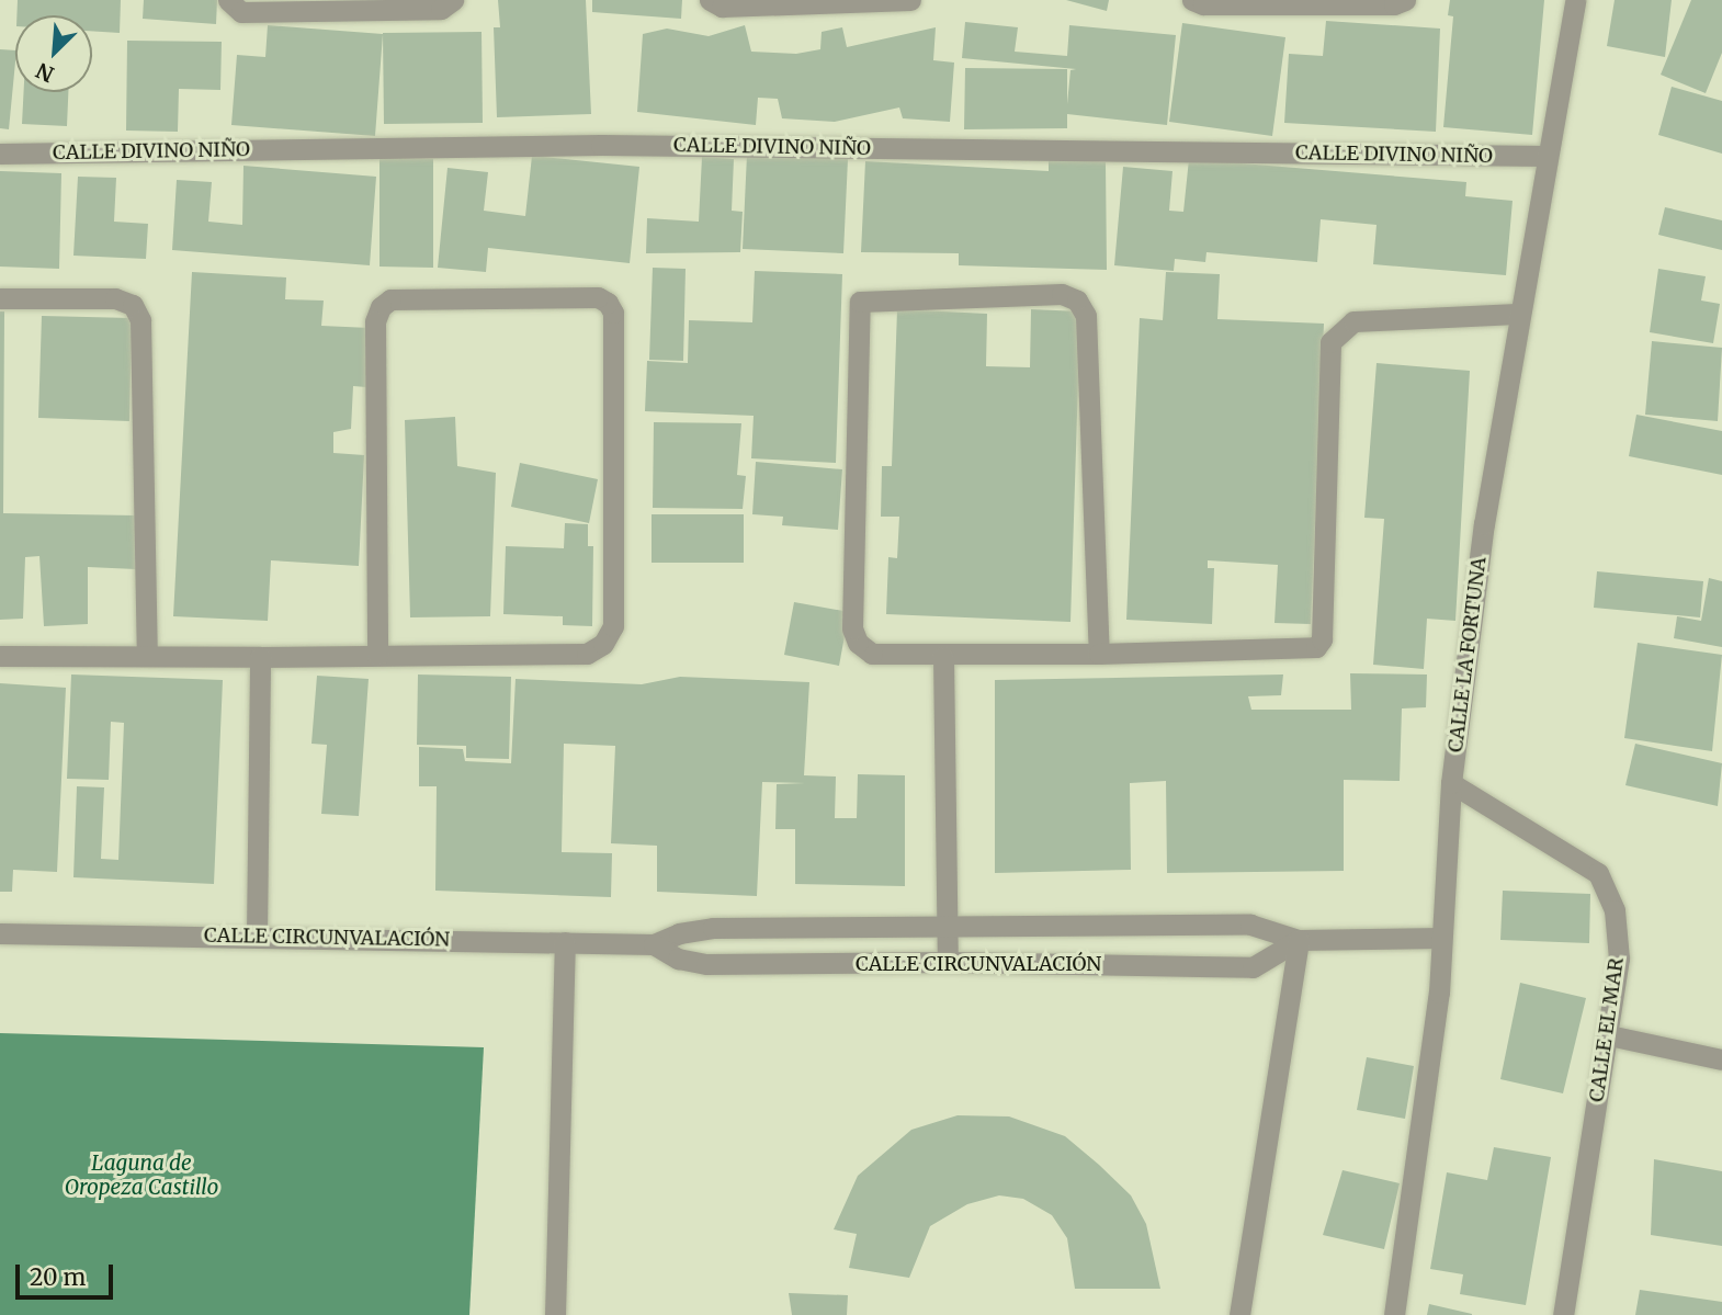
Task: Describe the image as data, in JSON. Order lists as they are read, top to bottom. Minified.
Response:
{"streets":{"street":["CALLE DIVINO NIÑO","CALLE LA FORTUNA","CALLE CIRCUNVALACIÓN","CALLE EL MAR"]},"crossings":[["CALLE DIVINO NIÑO","CALLE LA FORTUNA"],["CALLE LA FORTUNA","CALLE CIRCUNVALACIÓN"],["CALLE LA FORTUNA","CALLE EL MAR"]],"water":["Laguna de Oropeza Castillo"],"scale_bar":"20 m","north":"bottom left"}
